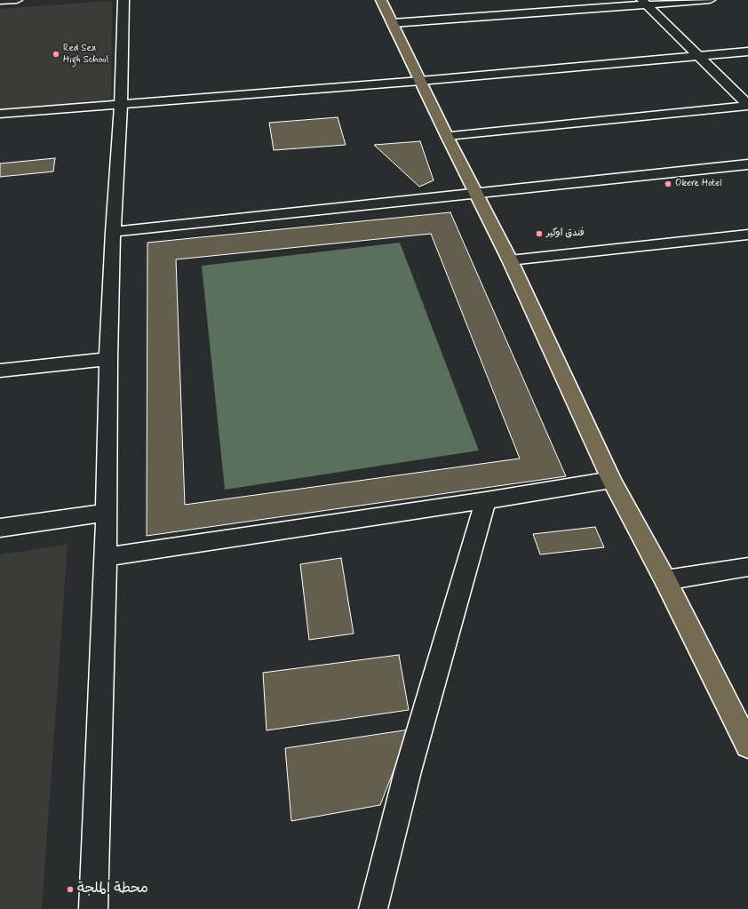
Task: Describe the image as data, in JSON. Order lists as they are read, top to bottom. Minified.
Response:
{"places":["Red Sea High School","Okere Hotel","فندق اوكير","محطة الملجة"]}
